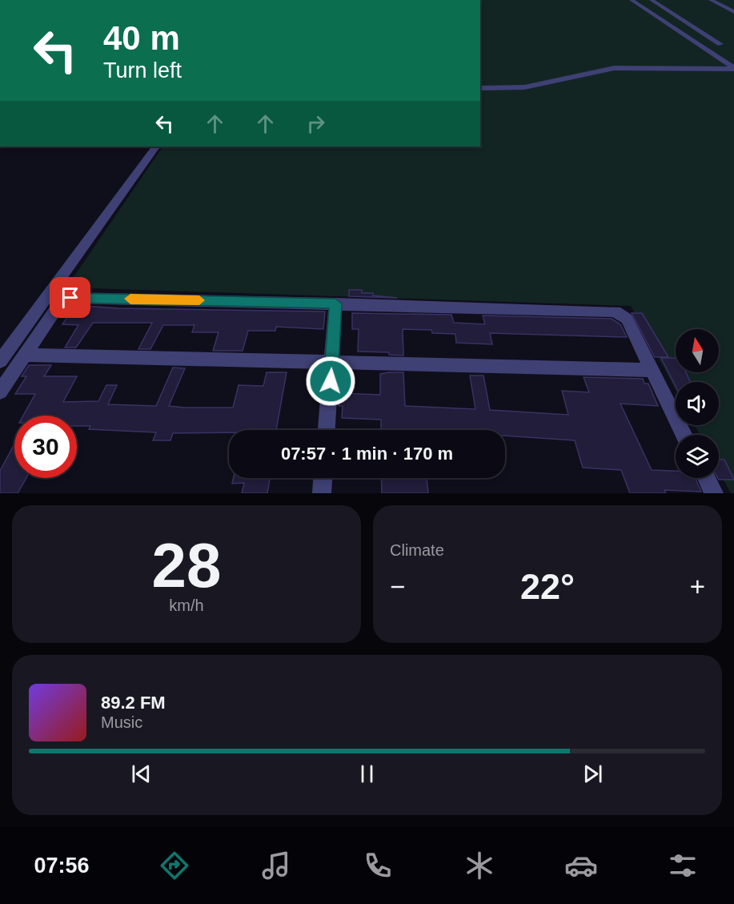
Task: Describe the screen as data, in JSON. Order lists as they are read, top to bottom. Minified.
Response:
{"north":"top","page":{"turn":["40 m","Turn left"],"limit":"30","trip":"07:57 · 1 min · 170 m","tile":[["28","km/h"],"Climate"],"heat":["−","22°","+"],"song":["89.2 FM","Music"],"tabs":"07:56"}}
